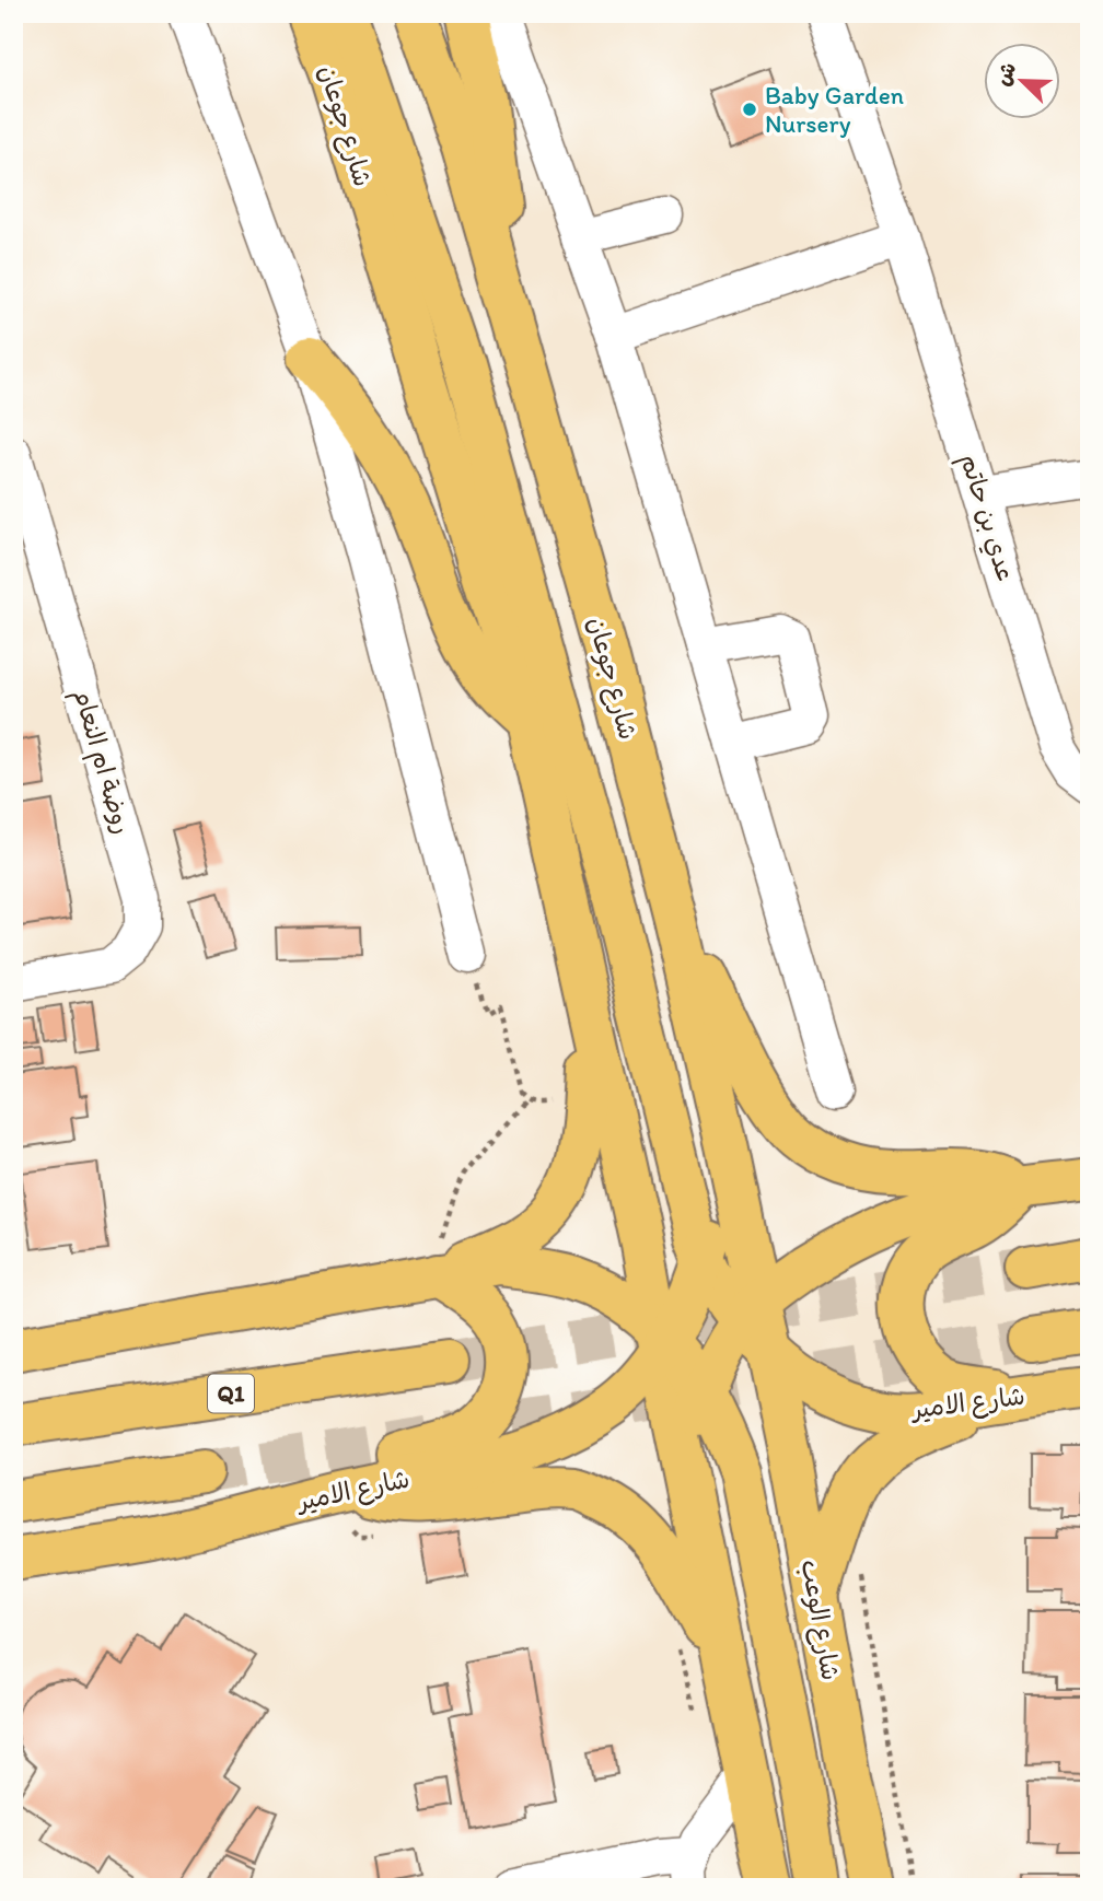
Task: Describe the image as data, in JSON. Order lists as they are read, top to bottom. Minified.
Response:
{"streets":{"main road":["شارع جوعان","Q1","شارع الامير","شارع الوعب"],"street":["عدي بن حاتم","روضة ام النعام"]},"crossings":[["شارع جوعان","شارع الامير"],["شارع جوعان","شارع الوعب"],["شارع الامير","شارع الوعب"]],"places":["Baby Garden Nursery"],"north":"top left"}
